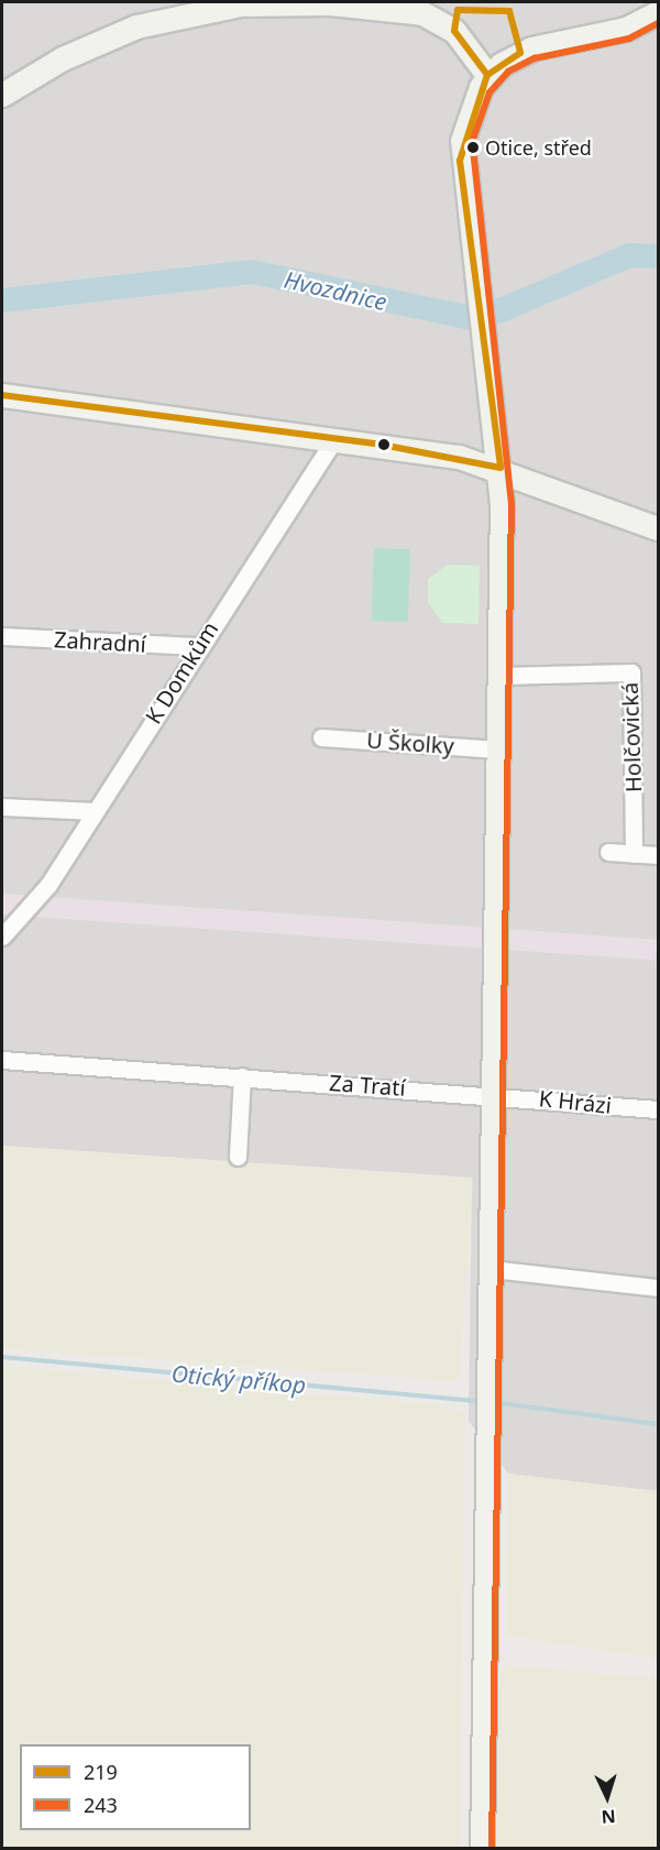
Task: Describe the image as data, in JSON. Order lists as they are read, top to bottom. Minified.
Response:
{"streets":{"street":["Zahradní","K Domkům","Holčovická","U Školky","Za Tratí","K Hrázi"]},"crossings":[["Zahradní","K Domkům"],["Za Tratí","K Hrázi"]],"water":["Hvozdnice","Otický příkop"],"places":["Otice, střed"],"lines":["transit line 219","transit line 243"],"legend":["219","243"],"north":"bottom"}
